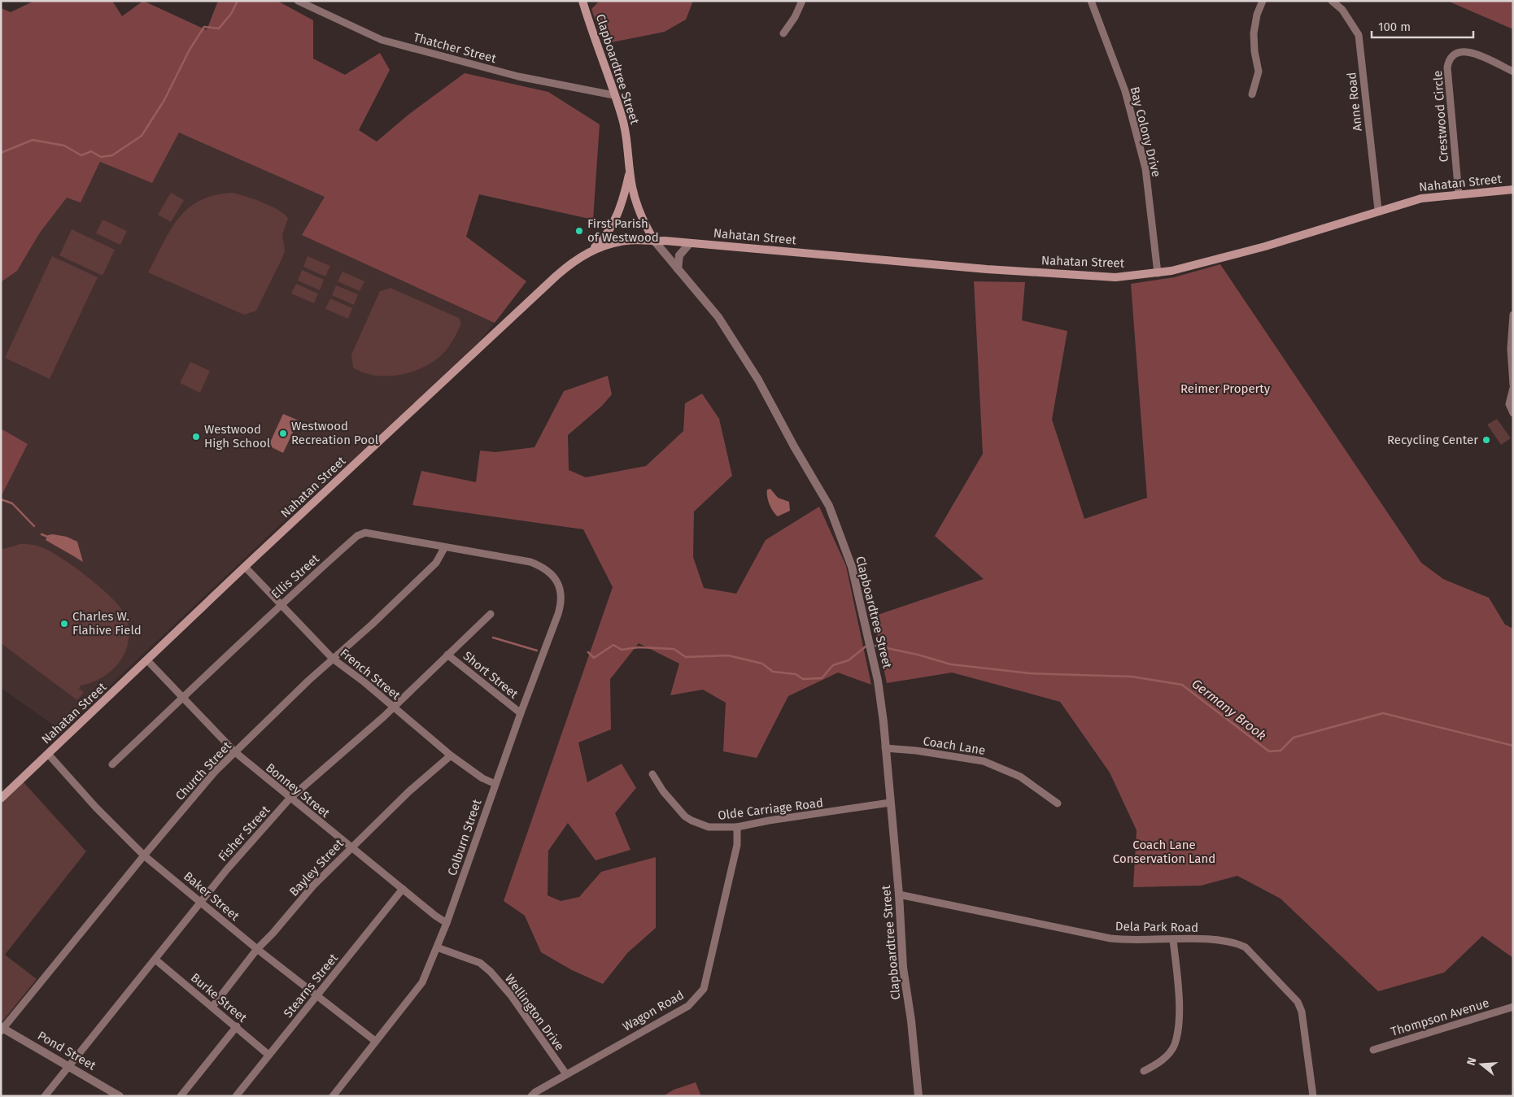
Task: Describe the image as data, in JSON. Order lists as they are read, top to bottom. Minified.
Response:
{"streets":{"main road":["Clapboardtree Street","Nahatan Street"],"street":["Thatcher Street","Anne Road","Crestwood Circle","Bay Colony Drive","Ellis Street","French Street","Short Street","Coach Lane","Church Street","Bonney Street","Olde Carriage Road","Fisher Street","Colburn Street","Bayley Street","Baker Street","Dela Park Road","Stearns Street","Burke Street","Wagon Road","Wellington Drive","Thompson Avenue","Pond Street"]},"crossings":[["Thatcher Street","Clapboardtree Street"],["Clapboardtree Street","Nahatan Street"],["Clapboardtree Street","Coach Lane"],["Clapboardtree Street","Olde Carriage Road"],["Clapboardtree Street","Dela Park Road"],["Anne Road","Nahatan Street"],["Crestwood Circle","Nahatan Street"],["Bay Colony Drive","Nahatan Street"],["Nahatan Street","French Street"],["Nahatan Street","Bonney Street"],["Nahatan Street","Baker Street"],["Ellis Street","French Street"],["Ellis Street","Church Street"],["Ellis Street","Bonney Street"],["Ellis Street","Colburn Street"],["French Street","Church Street"],["French Street","Fisher Street"],["French Street","Colburn Street"],["French Street","Bayley Street"],["Short Street","Fisher Street"],["Short Street","Colburn Street"],["Church Street","Bonney Street"],["Church Street","Baker Street"],["Church Street","Pond Street"],["Bonney Street","Fisher Street"],["Bonney Street","Colburn Street"],["Bonney Street","Bayley Street"],["Bonney Street","Stearns Street"],["Olde Carriage Road","Wagon Road"],["Fisher Street","Baker Street"],["Fisher Street","Burke Street"],["Fisher Street","Pond Street"],["Colburn Street","Baker Street"],["Colburn Street","Wellington Drive"],["Bayley Street","Baker Street"],["Bayley Street","Burke Street"],["Baker Street","Stearns Street"],["Stearns Street","Burke Street"],["Wagon Road","Wellington Drive"]],"water":["Germany Brook"],"parks":["Reimer Property","Coach Lane Conservation Land"],"places":["First Parish of Westwood","Westwood Recreation Pool","Westwood High School","Recycling Center","Charles W. Flahive Field"],"scale_bar":"100 m","north":"left"}
